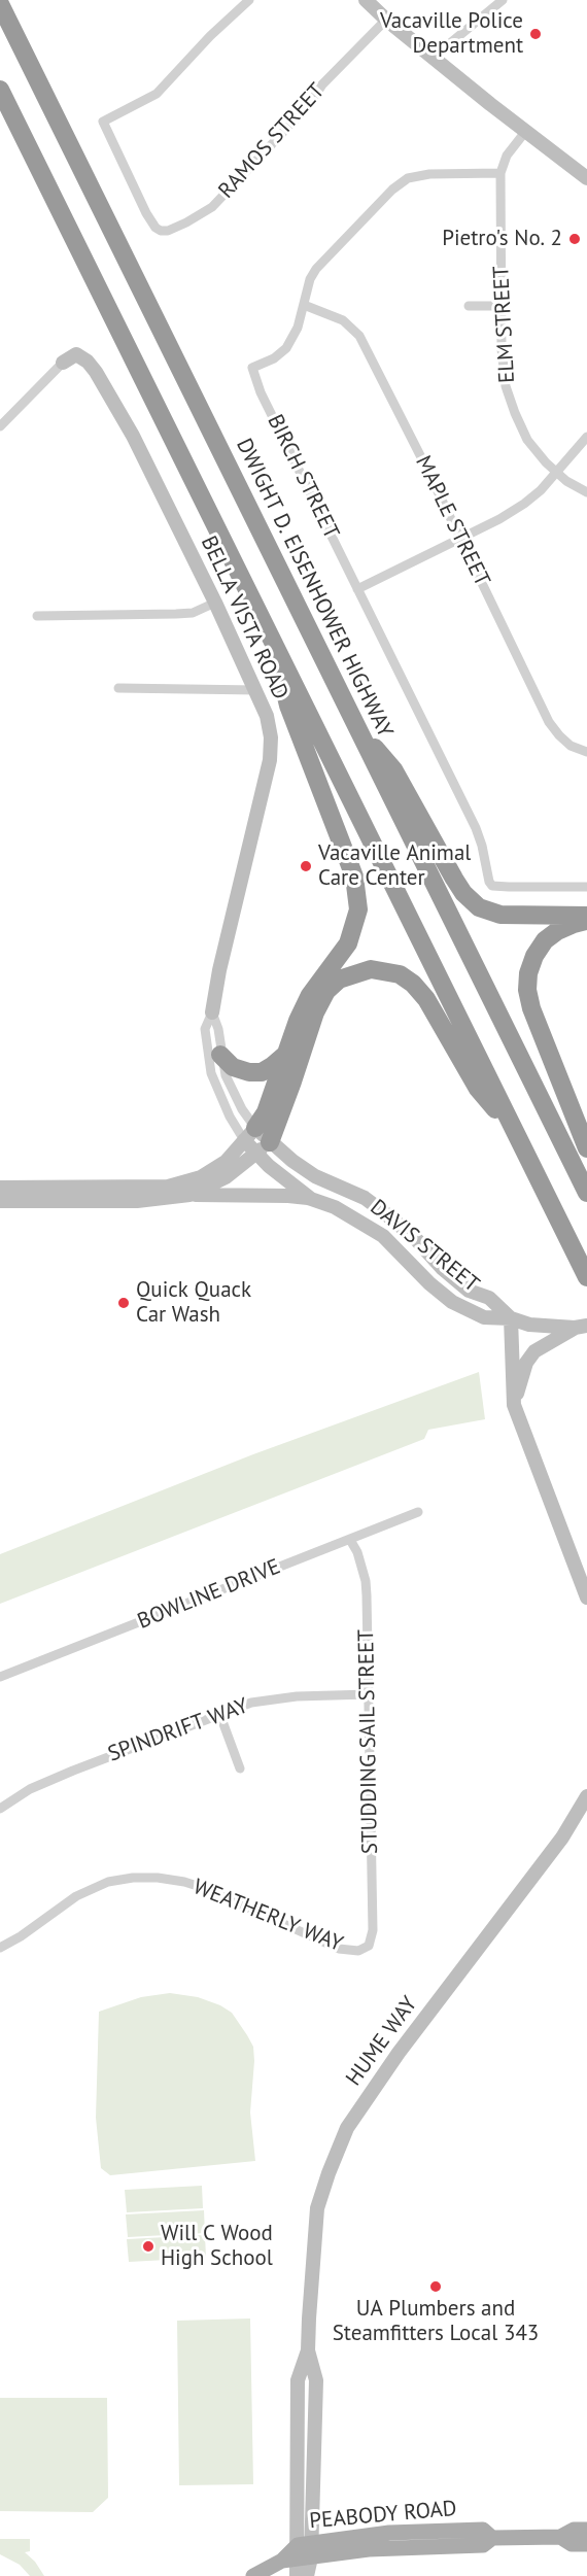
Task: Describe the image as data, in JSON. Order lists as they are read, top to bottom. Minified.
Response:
{"streets":{"highway":["DWIGHT D. EISENHOWER HIGHWAY"],"main road":["PEABODY ROAD"],"street":["RAMOS STREET","ELM STREET","BIRCH STREET","MAPLE STREET","BELLA VISTA ROAD","DAVIS STREET","BOWLINE DRIVE","SPINDRIFT WAY","STUDDING SAIL STREET","WEATHERLY WAY","HUME WAY"]},"crossings":[["ELM STREET","BIRCH STREET"],["BIRCH STREET","MAPLE STREET"],["BELLA VISTA ROAD","DAVIS STREET"],["BOWLINE DRIVE","STUDDING SAIL STREET"],["SPINDRIFT WAY","STUDDING SAIL STREET"],["STUDDING SAIL STREET","WEATHERLY WAY"],["HUME WAY","PEABODY ROAD"]],"places":["Vacaville Police Department","Pietro's No. 2","Vacaville Animal Care Center","Quick Quack Car Wash","Will C Wood High School","UA Plumbers and Steamfitters Local 343"]}
